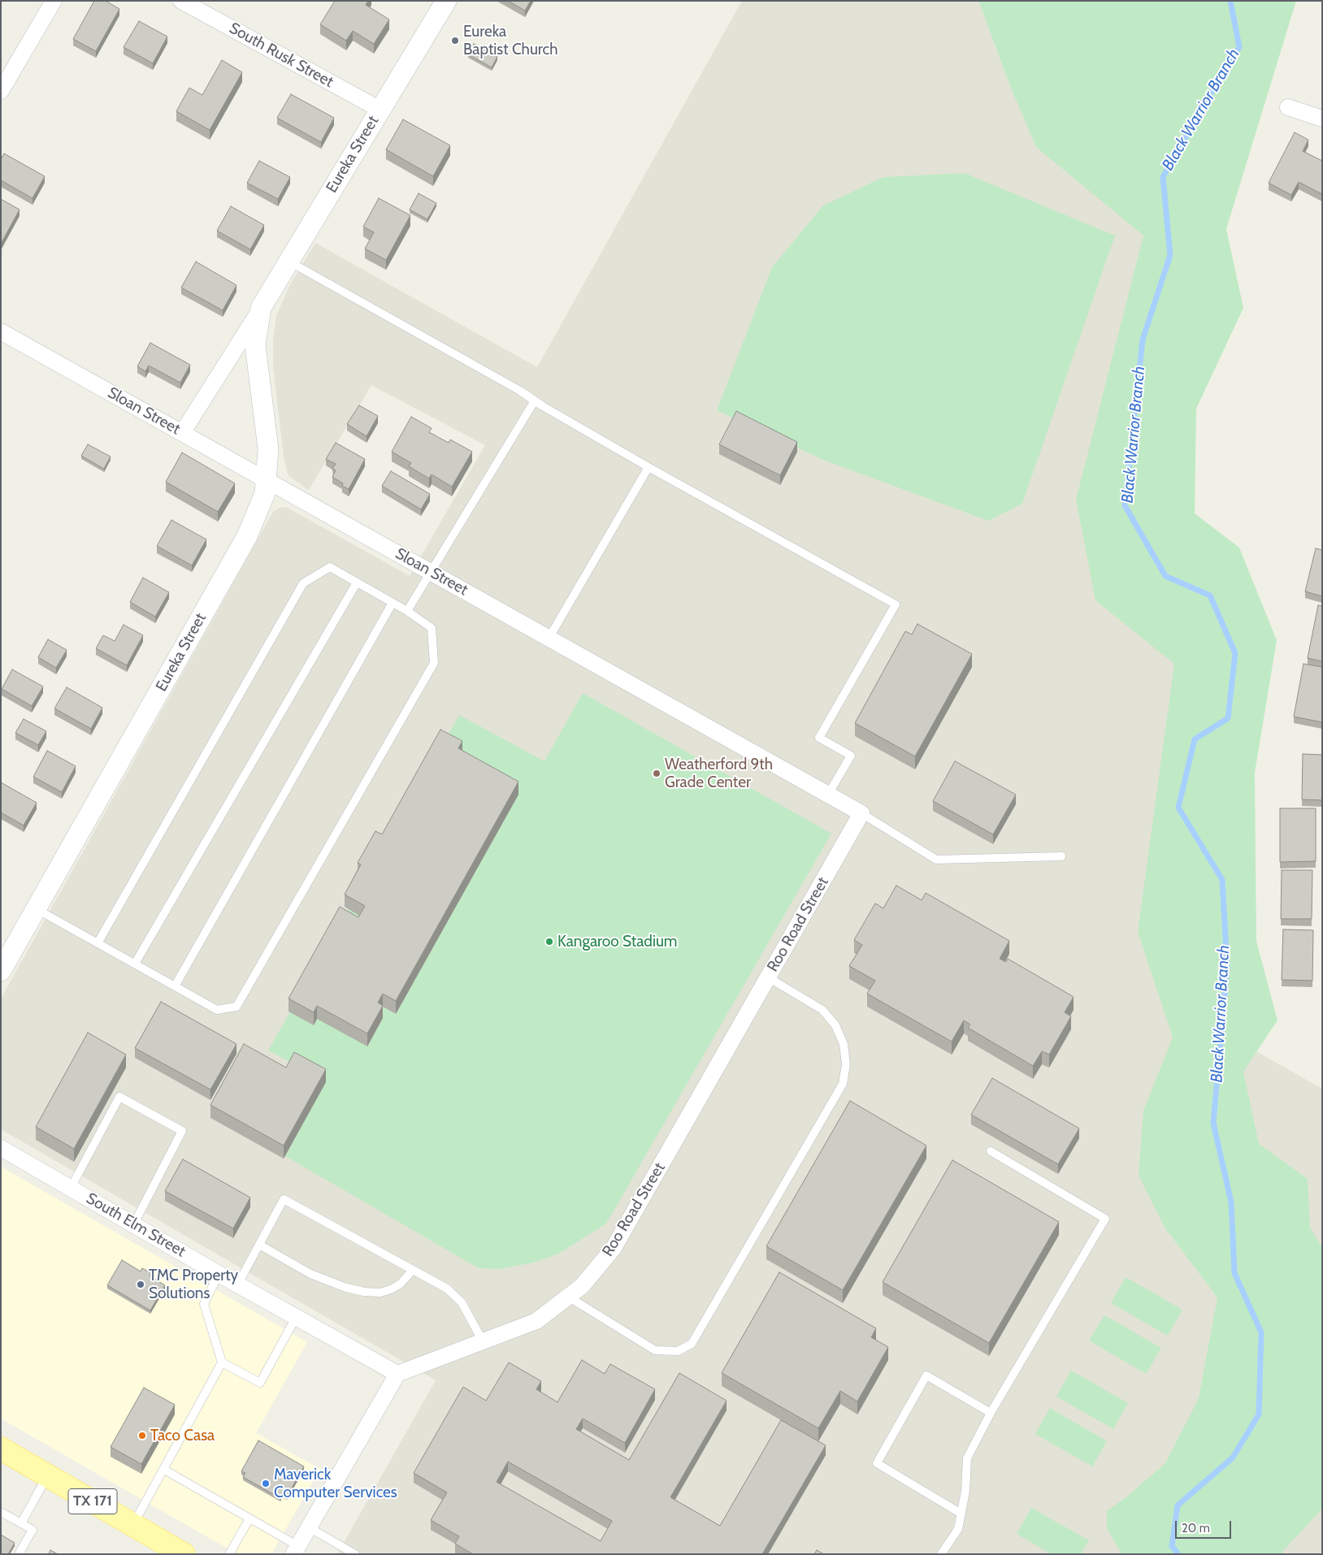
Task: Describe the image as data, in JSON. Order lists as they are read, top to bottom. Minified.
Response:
{"streets":{"main road":["TX 171"],"street":["South Rusk Street","Eureka Street","Sloan Street","Roo Road Street","South Elm Street"]},"crossings":[["South Rusk Street","Eureka Street"],["Eureka Street","Sloan Street"],["Sloan Street","Roo Road Street"],["Roo Road Street","South Elm Street"]],"water":["Black Warrior Branch"],"places":["Eureka Baptist Church","Weatherford 9th Grade Center","Kangaroo Stadium","TMC Property Solutions","Taco Casa","Maverick Computer Services"],"scale_bar":"20 m"}
